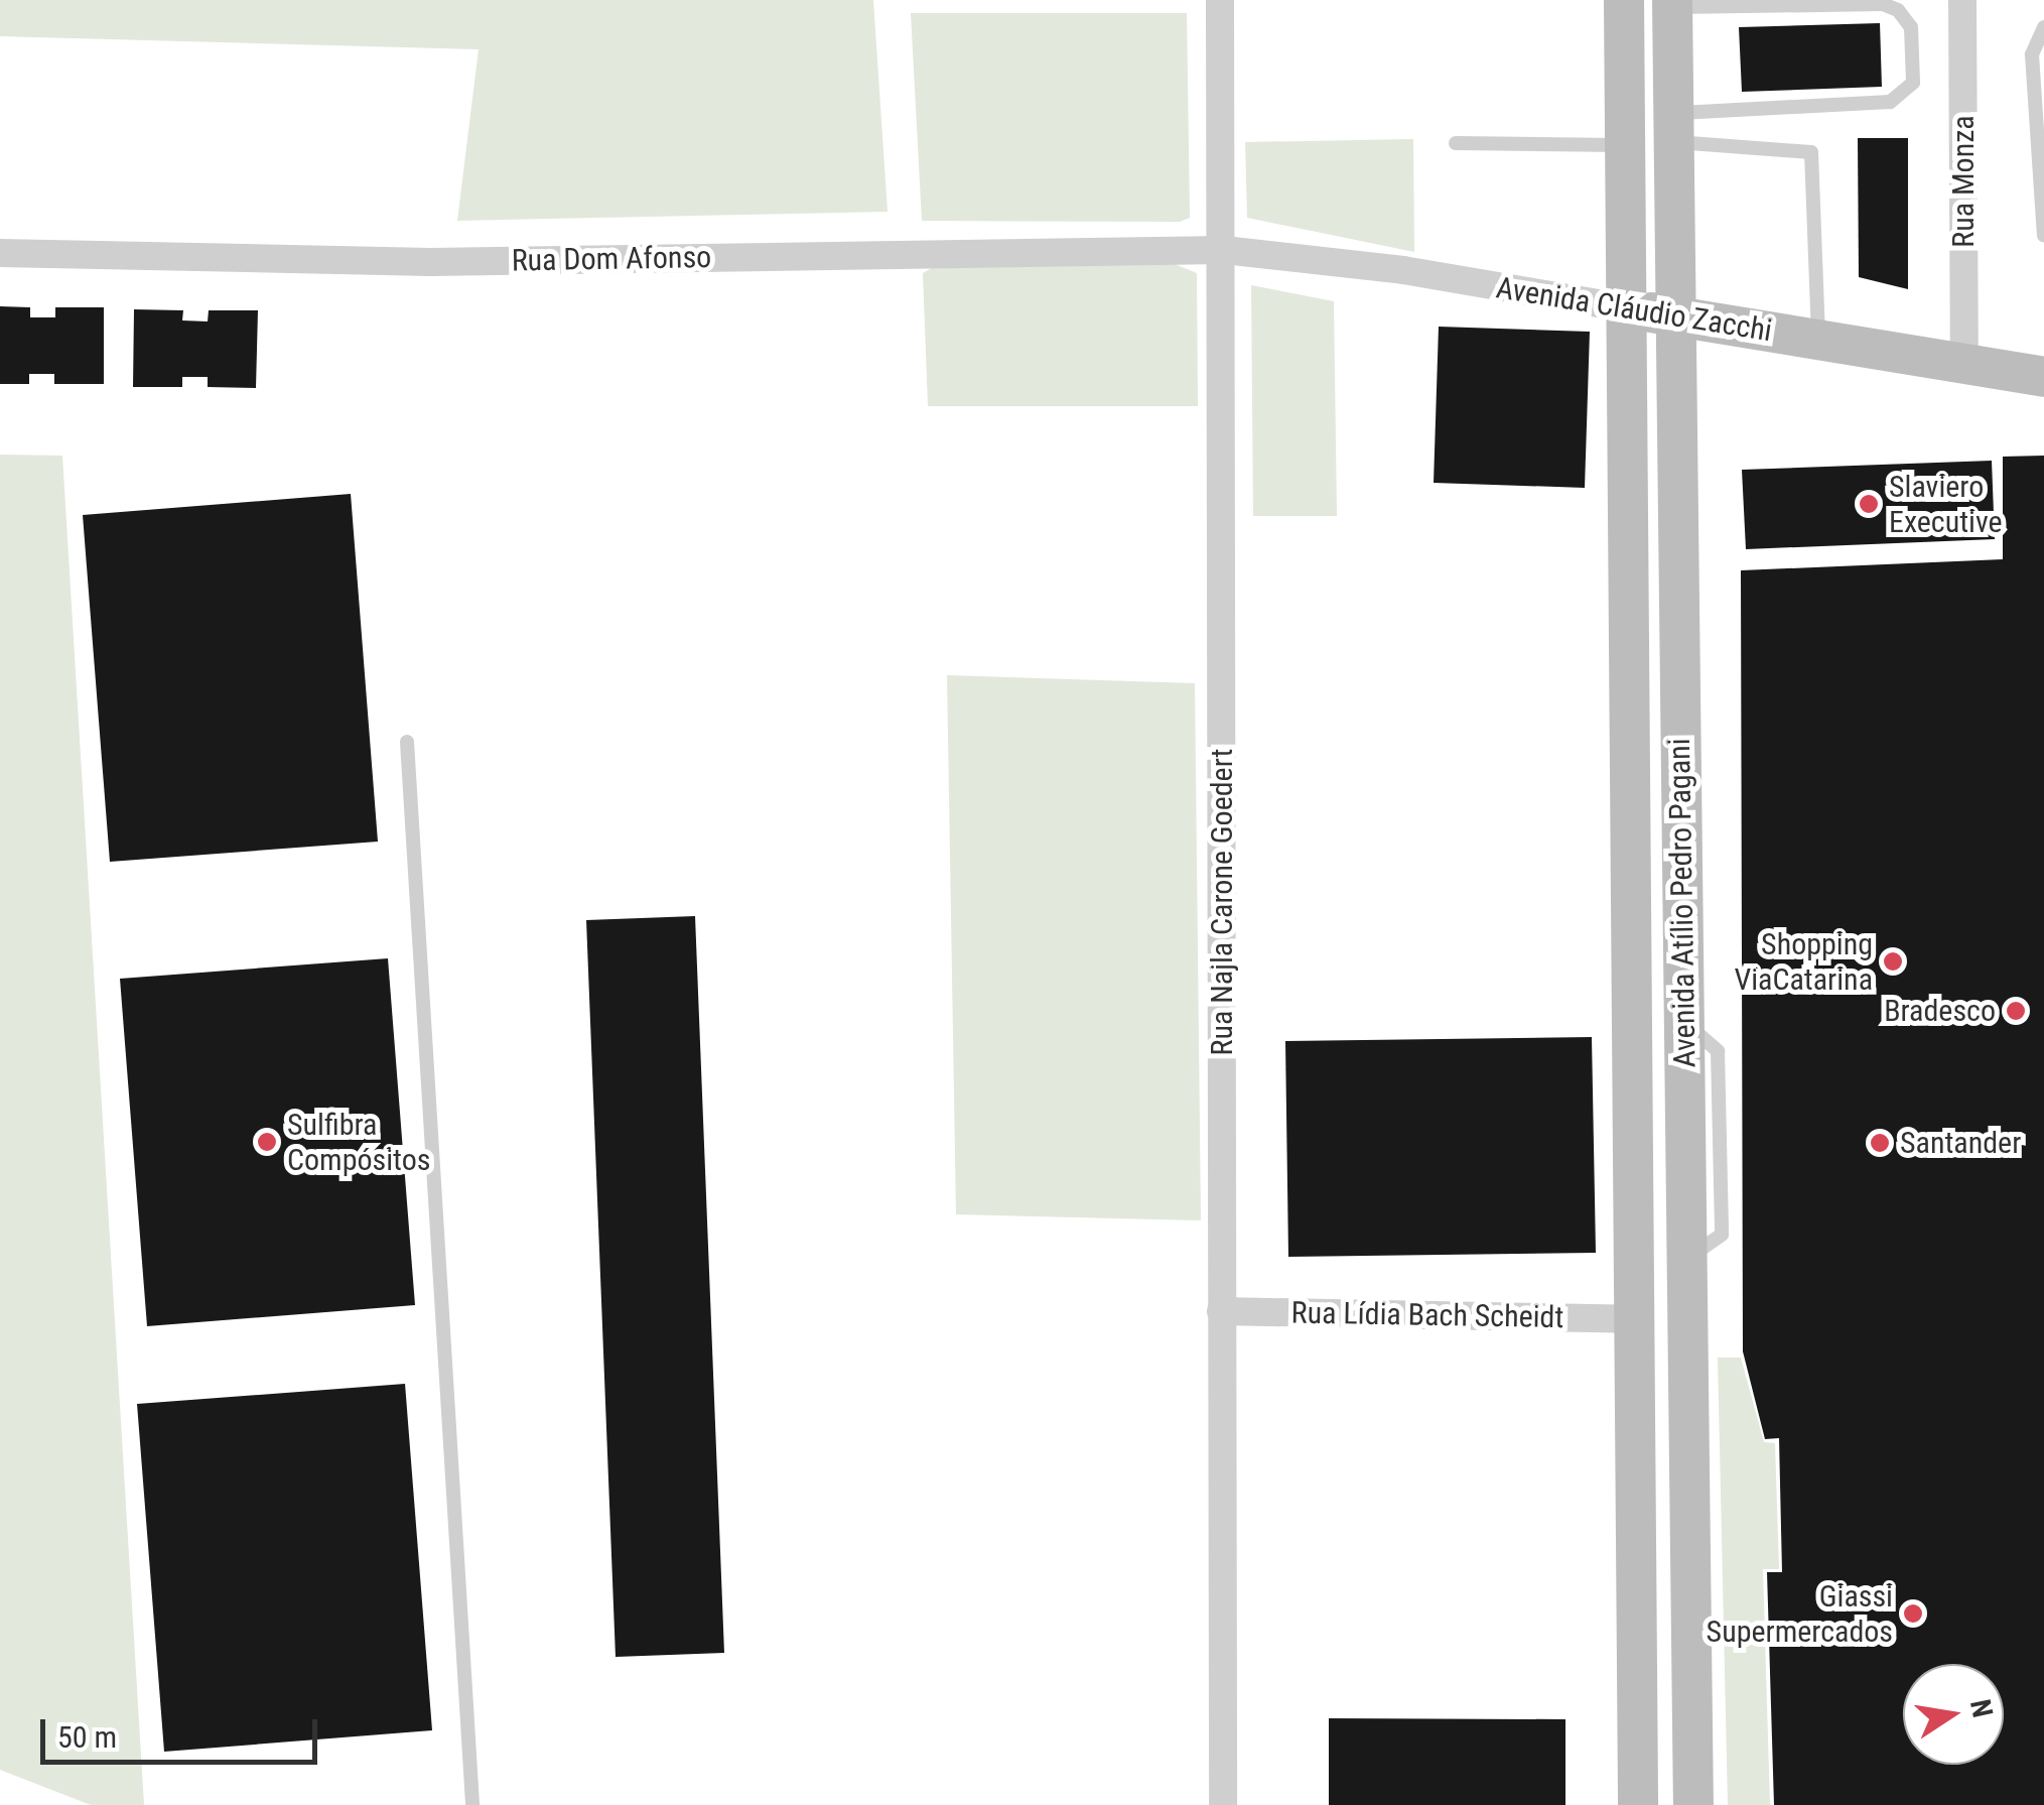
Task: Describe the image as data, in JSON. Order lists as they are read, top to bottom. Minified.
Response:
{"streets":{"main road":["Avenida Cláudio Zacchi","Avenida Atílio Pedro Pagani"],"street":["Rua Monza","Rua Dom Afonso","Rua Najla Carone Goedert","Rua Lídia Bach Scheidt"]},"crossings":[["Rua Monza","Avenida Cláudio Zacchi"],["Rua Dom Afonso","Avenida Cláudio Zacchi"],["Rua Dom Afonso","Rua Najla Carone Goedert"],["Avenida Cláudio Zacchi","Rua Najla Carone Goedert"],["Avenida Cláudio Zacchi","Avenida Atílio Pedro Pagani"],["Rua Najla Carone Goedert","Rua Lídia Bach Scheidt"],["Avenida Atílio Pedro Pagani","Rua Lídia Bach Scheidt"]],"places":["Slaviero Executive","Shopping ViaCatarina","Bradesco","Sulfibra Compósitos","Santander","Giassi Supermercados"],"scale_bar":"50 m","north":"right"}
